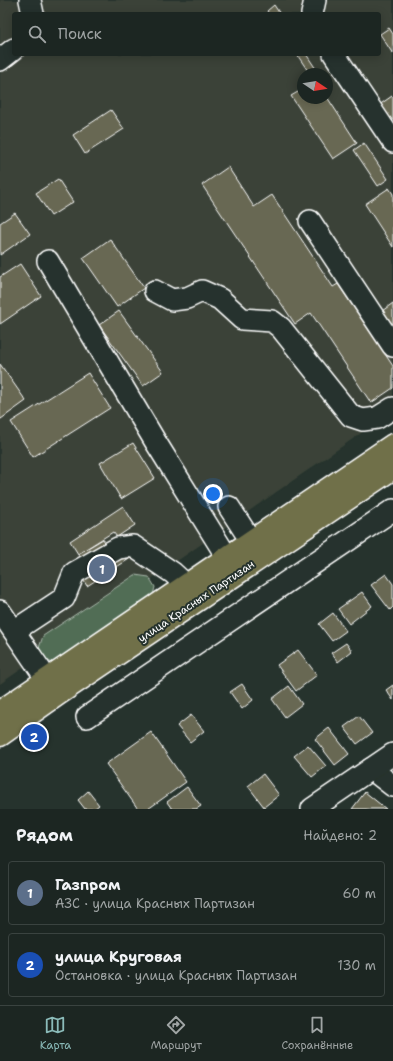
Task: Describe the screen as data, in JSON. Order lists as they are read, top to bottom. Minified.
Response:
{"streets":{"main road":["улица Красных Партизан"]},"north":"right","page":{"search":"Поиск","pins":["1","2"],"heading":["Рядом","Найдено: 2"],"list":[{"mark":"1","name":"Газпром","note":"АЗС · улица Красных Партизан","value":"60 m"},{"mark":"2","name":"улица Круговая","note":"Остановка · улица Красных Партизан","value":"130 m"}],"nav":["Карта","Маршрут","Сохранённые"]}}
